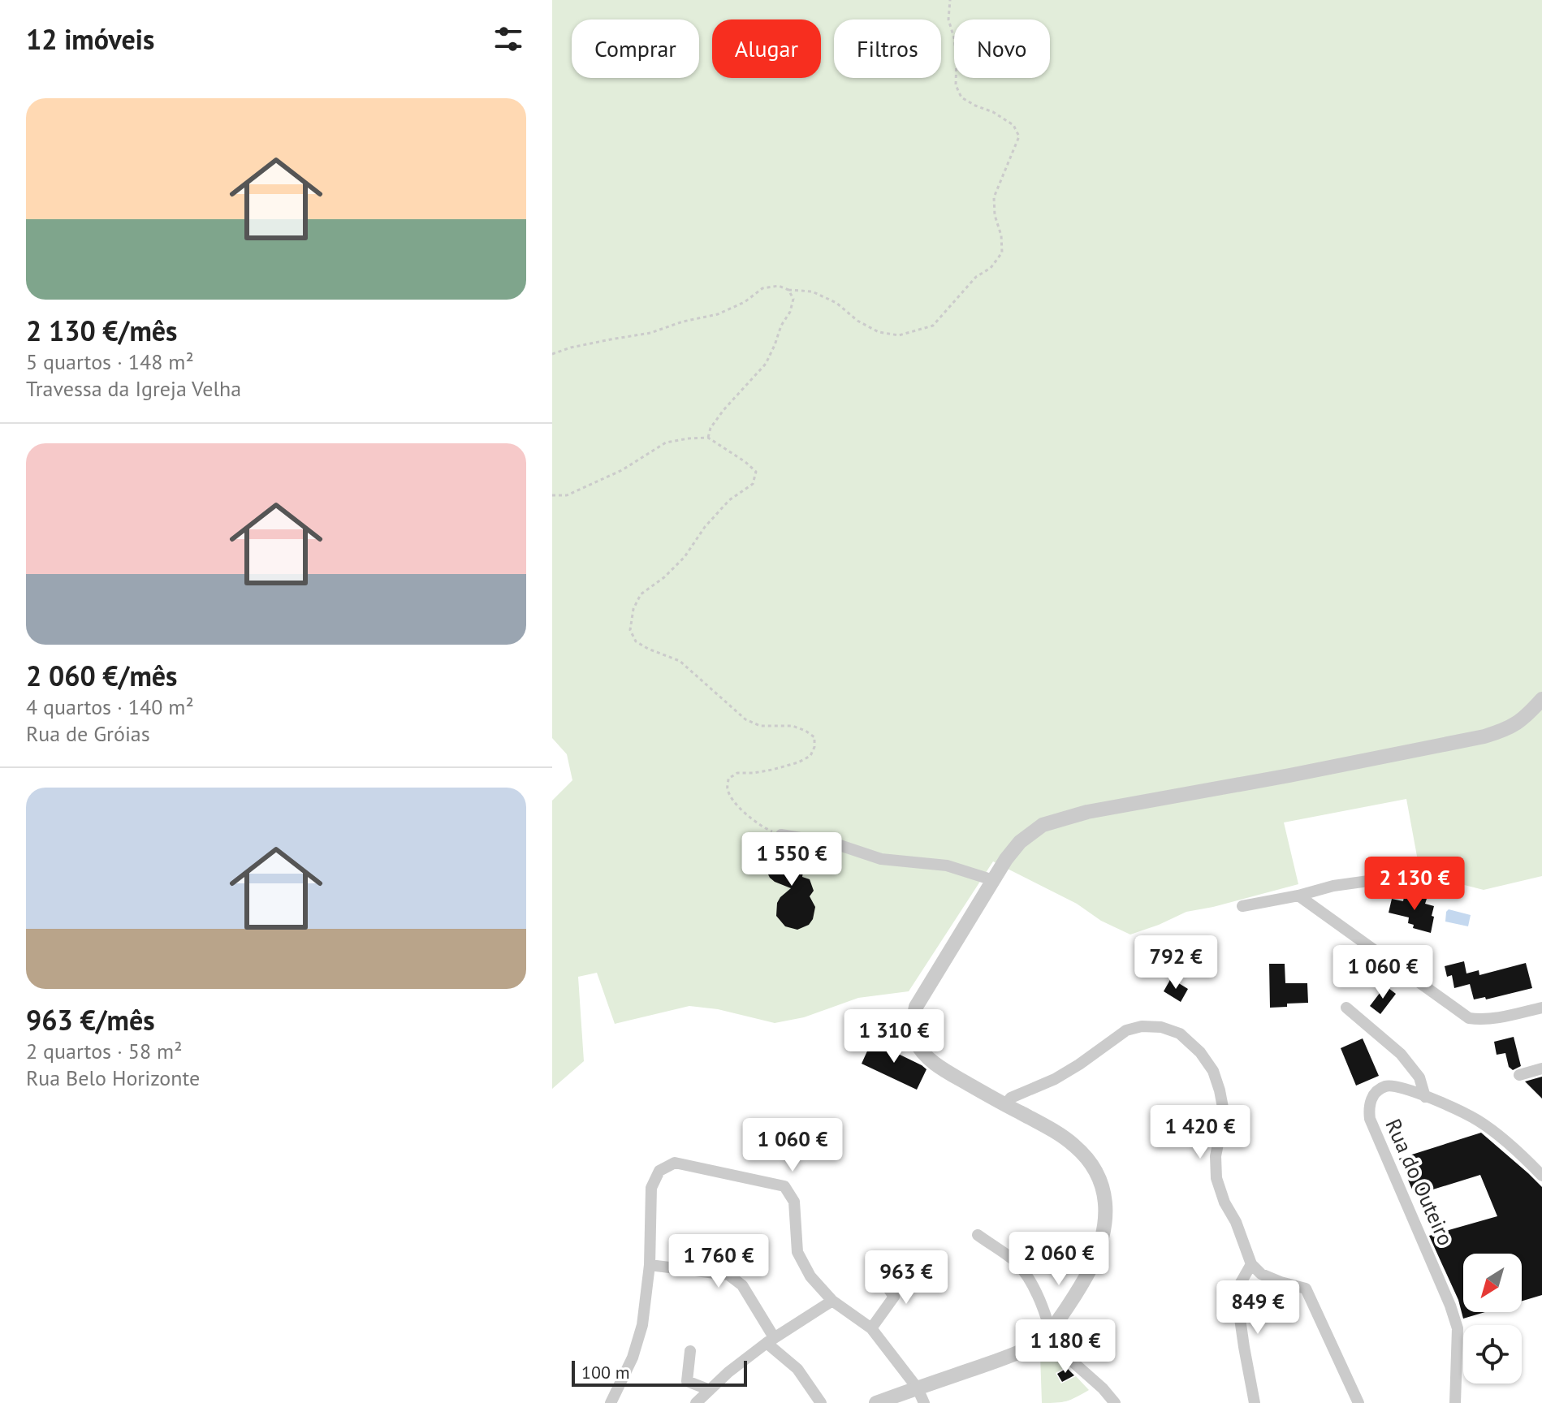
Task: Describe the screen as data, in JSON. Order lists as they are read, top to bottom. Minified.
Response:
{"streets":{"street":["Rua do Outeiro"]},"scale_bar":"100 m","north":"bottom left","page":{"heading":"12 imóveis","chip":["Comprar","Alugar","Filtros","Novo"],"list":[{"name":"2 130 €/mês","note":"5 quartos · 148 m² · Travessa da Igreja Velha"},{"name":"2 060 €/mês","note":"4 quartos · 140 m² · Rua de Gróias"},{"name":"963 €/mês","note":"2 quartos · 58 m² · Rua Belo Horizonte"}],"price":["1 550 €","2 130 €","792 €","1 060 €","1 310 €","1 420 €","1 060 €","2 060 €","1 760 €","963 €","849 €","1 180 €"],"scale":"100 m"}}
